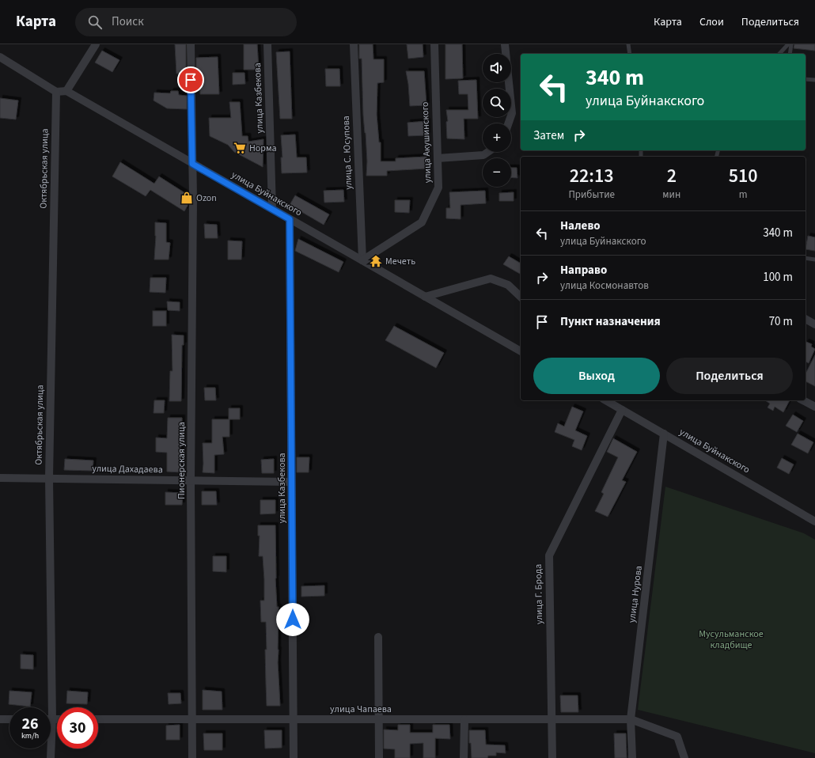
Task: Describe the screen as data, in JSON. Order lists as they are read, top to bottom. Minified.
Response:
{"streets":{"street":["улица Казбекова","улица Акушинского","улица С. Юсупова","Октябрьская улица","улица Буйнакского","Пионерская улица","улица Дахадаева","улица Г. Брода","улица Нурова","улица Чапаева"]},"crossings":[["улица Казбекова","улица Буйнакского"],["улица Казбекова","улица Дахадаева"],["улица Казбекова","улица Чапаева"],["улица Акушинского","улица С. Юсупова"],["улица Акушинского","улица Буйнакского"],["улица С. Юсупова","улица Буйнакского"],["Октябрьская улица","улица Дахадаева"],["улица Буйнакского","Пионерская улица"],["улица Буйнакского","улица Г. Брода"],["улица Буйнакского","улица Нурова"],["Пионерская улица","улица Дахадаева"],["Пионерская улица","улица Чапаева"],["улица Г. Брода","улица Чапаева"],["улица Нурова","улица Чапаева"]],"parks":["Мусульманское кладбище"],"places":{"supermarket":["Норма"],"shop":["Ozon"],"temple":["Мечеть"]},"page":{"header":"Карта","search":"Поиск","nav":["Карта","Слои","Поделиться"],"map_buttons":["+","−"],"turn":["340 m","улица Буйнакского"],"then":"Затем","eta":["22:13","Прибытие","2","мин","510","m"],"list":[{"name":"Налево","note":"улица Буйнакского","value":"340 m"},{"name":"Направо","note":"улица Космонавтов","value":"100 m"},{"name":"Пункт назначения","value":"70 m"}],"buttons":["Выход","Поделиться"],"speed":"26 km/h","limit":"30"}}
